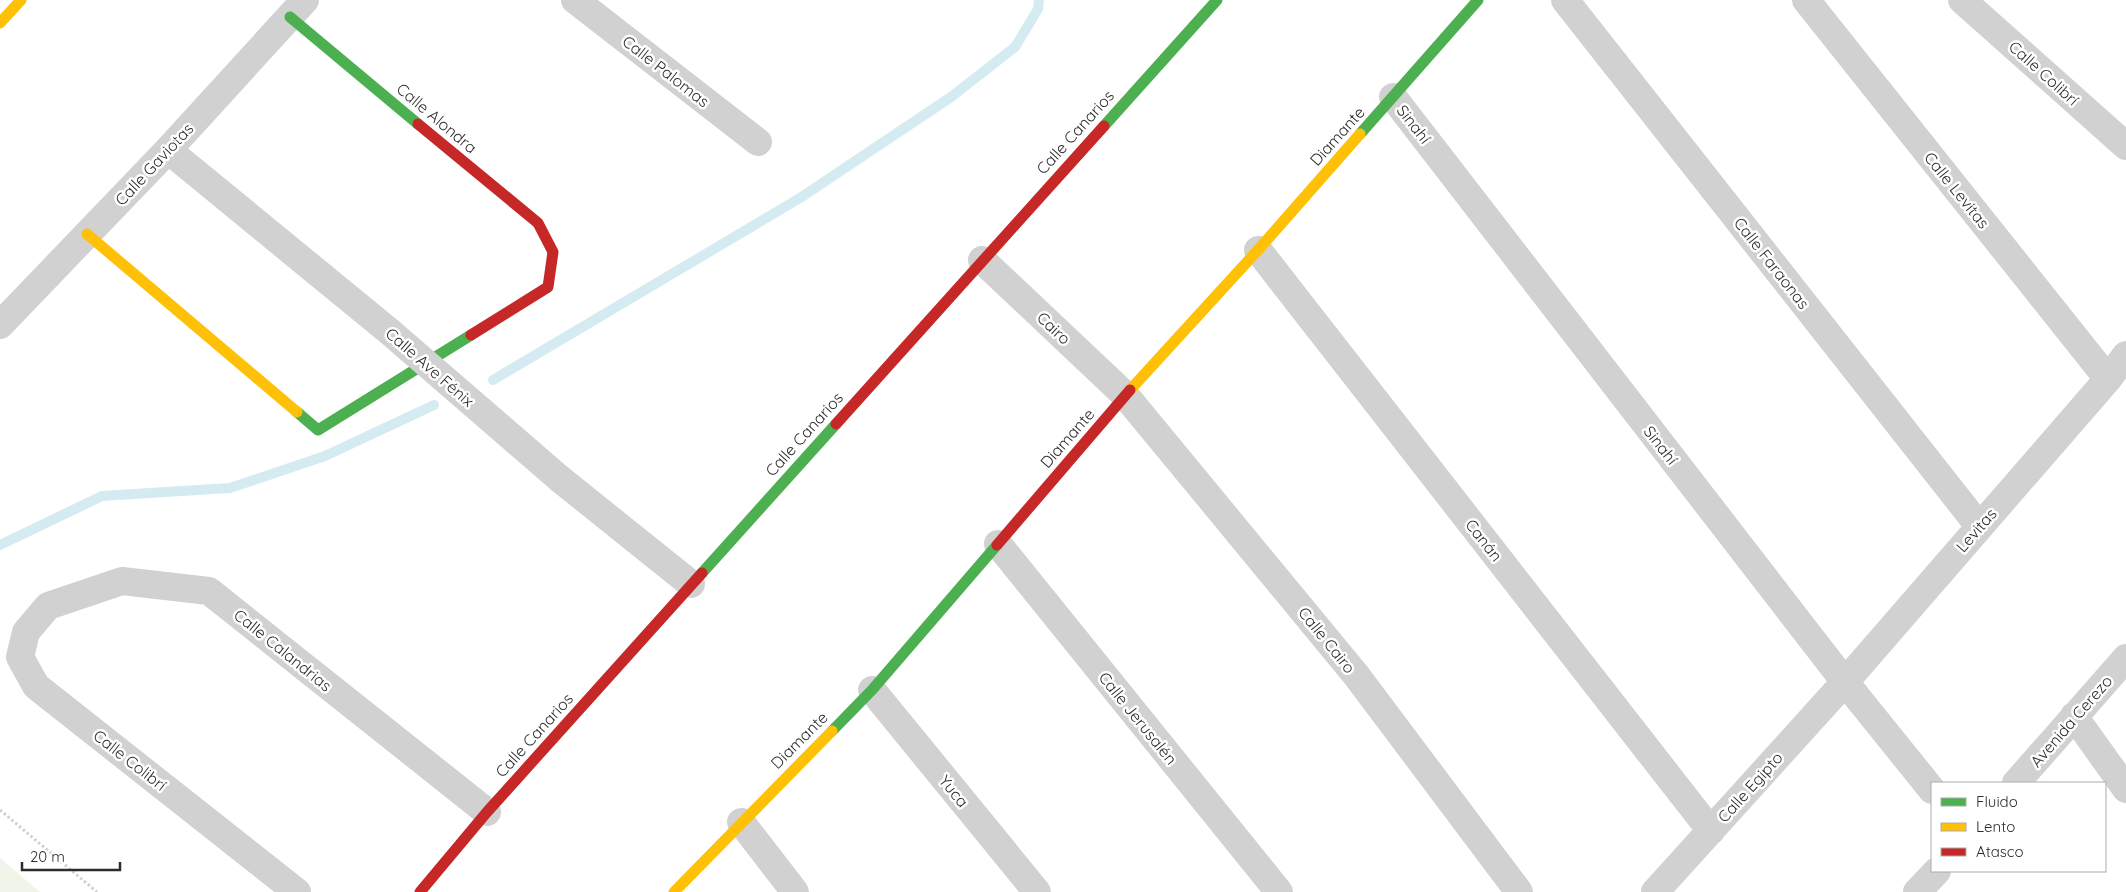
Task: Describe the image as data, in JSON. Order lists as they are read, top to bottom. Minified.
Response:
{"streets":{"street":["Calle Palomas","Calle Colibrí","Calle Alondra","Sinahí","Calle Canarios","Diamante","Calle Gaviotas","Calle Levitas","Calle Faraonas","Cairo","Calle Ave Fénix","Levitas","Canán","Calle Cairo","Calle Calandrias","Calle Jerusalén","Avenida Cerezo","Calle Egipto","Yuca"]},"crossings":[["Calle Colibrí","Calle Calandrias"],["Calle Alondra","Calle Gaviotas"],["Sinahí","Diamante"],["Sinahí","Levitas"],["Sinahí","Calle Egipto"],["Calle Canarios","Cairo"],["Calle Canarios","Calle Ave Fénix"],["Calle Canarios","Calle Calandrias"],["Diamante","Cairo"],["Diamante","Canán"],["Diamante","Calle Cairo"],["Diamante","Calle Jerusalén"],["Diamante","Yuca"],["Calle Gaviotas","Calle Ave Fénix"],["Calle Levitas","Levitas"],["Calle Faraonas","Levitas"],["Cairo","Calle Cairo"],["Levitas","Calle Egipto"],["Canán","Calle Egipto"]],"legend":["Fluido","Lento","Atasco"],"scale_bar":"20 m"}
